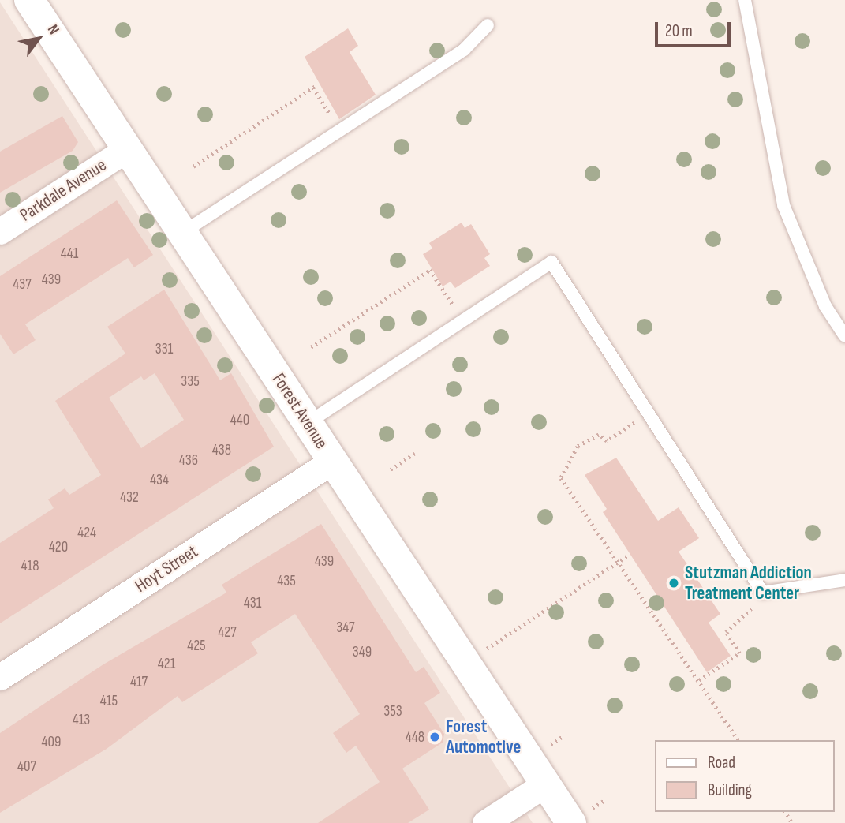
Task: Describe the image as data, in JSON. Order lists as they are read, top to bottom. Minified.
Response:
{"streets":{"street":["Parkdale Avenue","Forest Avenue","Hoyt Street"]},"crossings":[["Parkdale Avenue","Forest Avenue"],["Forest Avenue","Hoyt Street"]],"places":["Stutzman Addiction Treatment Center","Forest Automotive"],"house_numbers":["441","439","437","331","335","440","438","436","434","432","424","420","439","418","435","431","347","427","425","349","421","417","415","353","413","448","409","407"],"legend":["Road","Building"],"scale_bar":"20 m","north":"top right"}
